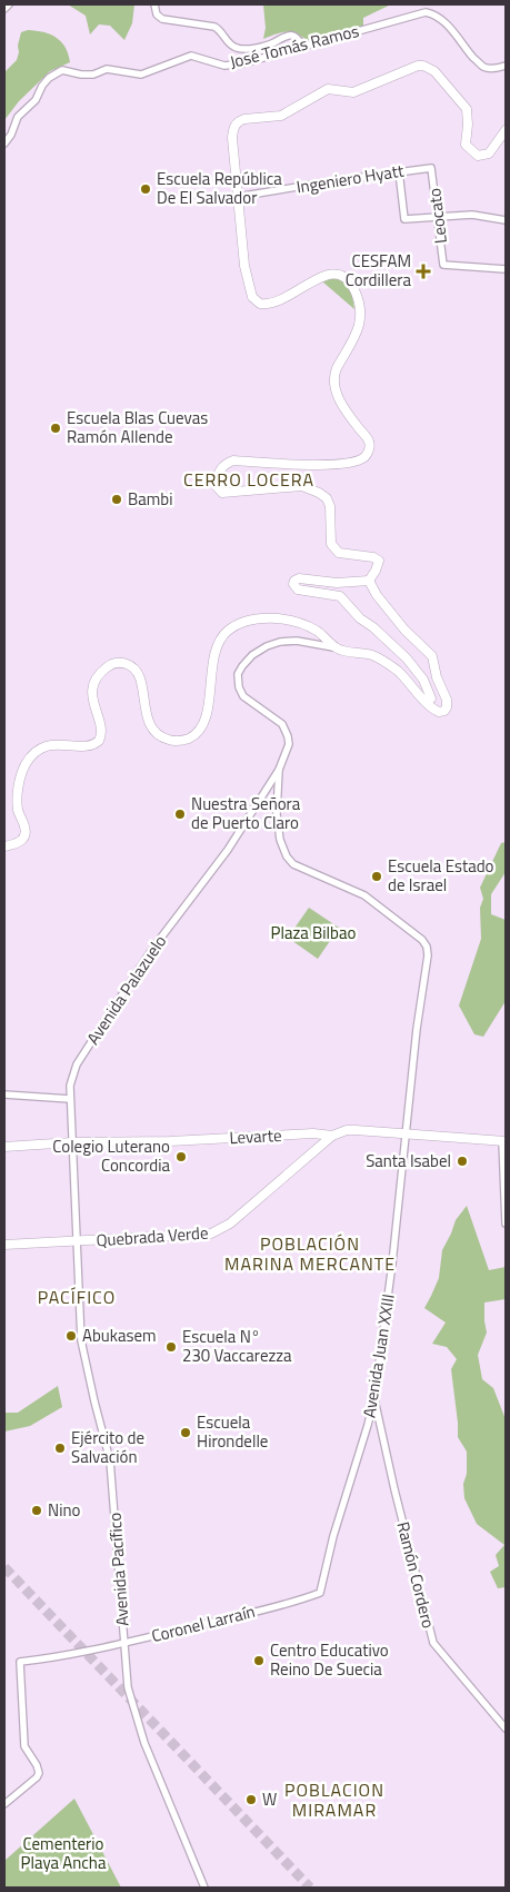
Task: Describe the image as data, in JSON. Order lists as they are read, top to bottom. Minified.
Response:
{"streets":{"main road":["Levarte","Quebrada Verde"],"street":["José Tomás Ramos","Ingeniero Hyatt","Leocato","Avenida Palazuelo","Avenida Juan XXIII","Avenida Pacífico","Ramón Cordero","Coronel Larraín"]},"crossings":[["Ingeniero Hyatt","Leocato"],["Avenida Palazuelo","Levarte"],["Avenida Palazuelo","Quebrada Verde"],["Avenida Palazuelo","Avenida Juan XXIII"],["Avenida Palazuelo","Avenida Pacífico"],["Levarte","Quebrada Verde"],["Levarte","Avenida Juan XXIII"],["Quebrada Verde","Avenida Pacífico"],["Avenida Juan XXIII","Ramón Cordero"],["Avenida Juan XXIII","Coronel Larraín"],["Avenida Pacífico","Coronel Larraín"]],"districts":["CERRO LOCERA","POBLACIÓN MARINA MERCANTE","PACÍFICO","POBLACION MIRAMAR"],"parks":["Plaza Bilbao","Cementerio Playa Ancha"],"places":{"other":["Escuela República De El Salvador","Escuela Blas Cuevas Ramón Allende","Bambi","Nuestra Señora de Puerto Claro","Escuela Estado de Israel","Colegio Luterano Concordia","Santa Isabel","Abukasem","Escuela N° 230 Vaccarezza","Escuela Hirondelle","Ejército de Salvación","Nino","Centro Educativo Reino De Suecia","W"],"health":["CESFAM Cordillera"]}}
